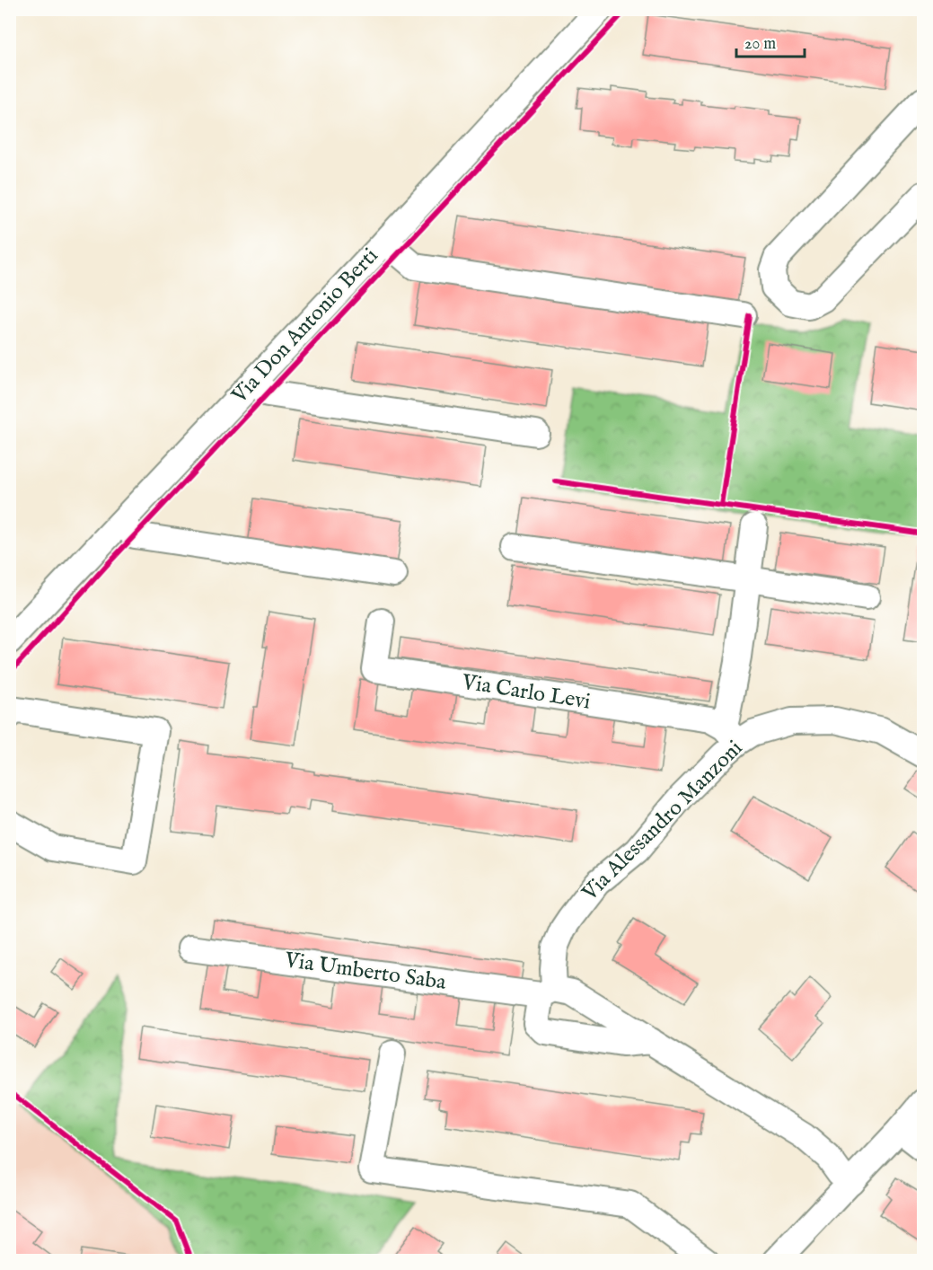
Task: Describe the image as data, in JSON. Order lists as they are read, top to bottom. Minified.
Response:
{"streets":{"street":["Via Don Antonio Berti","Via Carlo Levi","Via Alessandro Manzoni","Via Umberto Saba"]},"crossings":[["Via Carlo Levi","Via Alessandro Manzoni"],["Via Alessandro Manzoni","Via Umberto Saba"]],"scale_bar":"20 m"}
